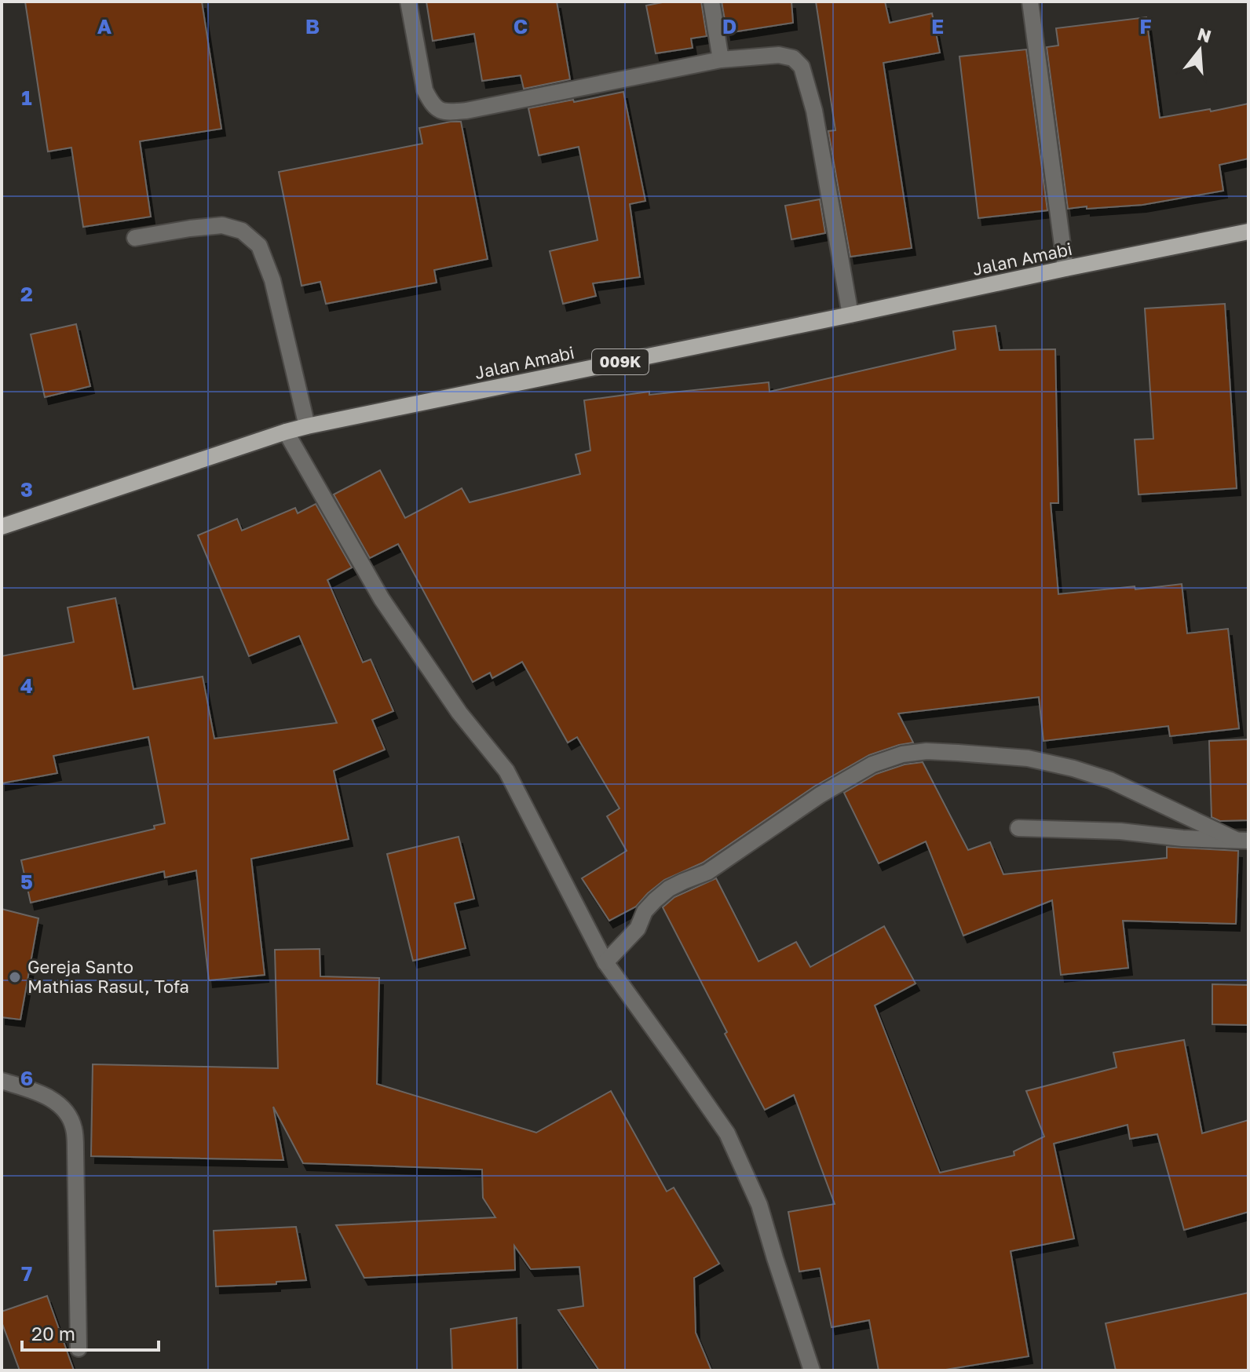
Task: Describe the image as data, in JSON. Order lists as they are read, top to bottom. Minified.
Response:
{"streets":{"main road":["Jalan Amabi","009K"]},"places":["Gereja Santo Mathias Rasul, Tofa"],"scale_bar":"20 m","north":"top","grid":{"columns":["A","B","C","D","E","F"],"rows":["1","2","3","4","5","6","7"]}}
